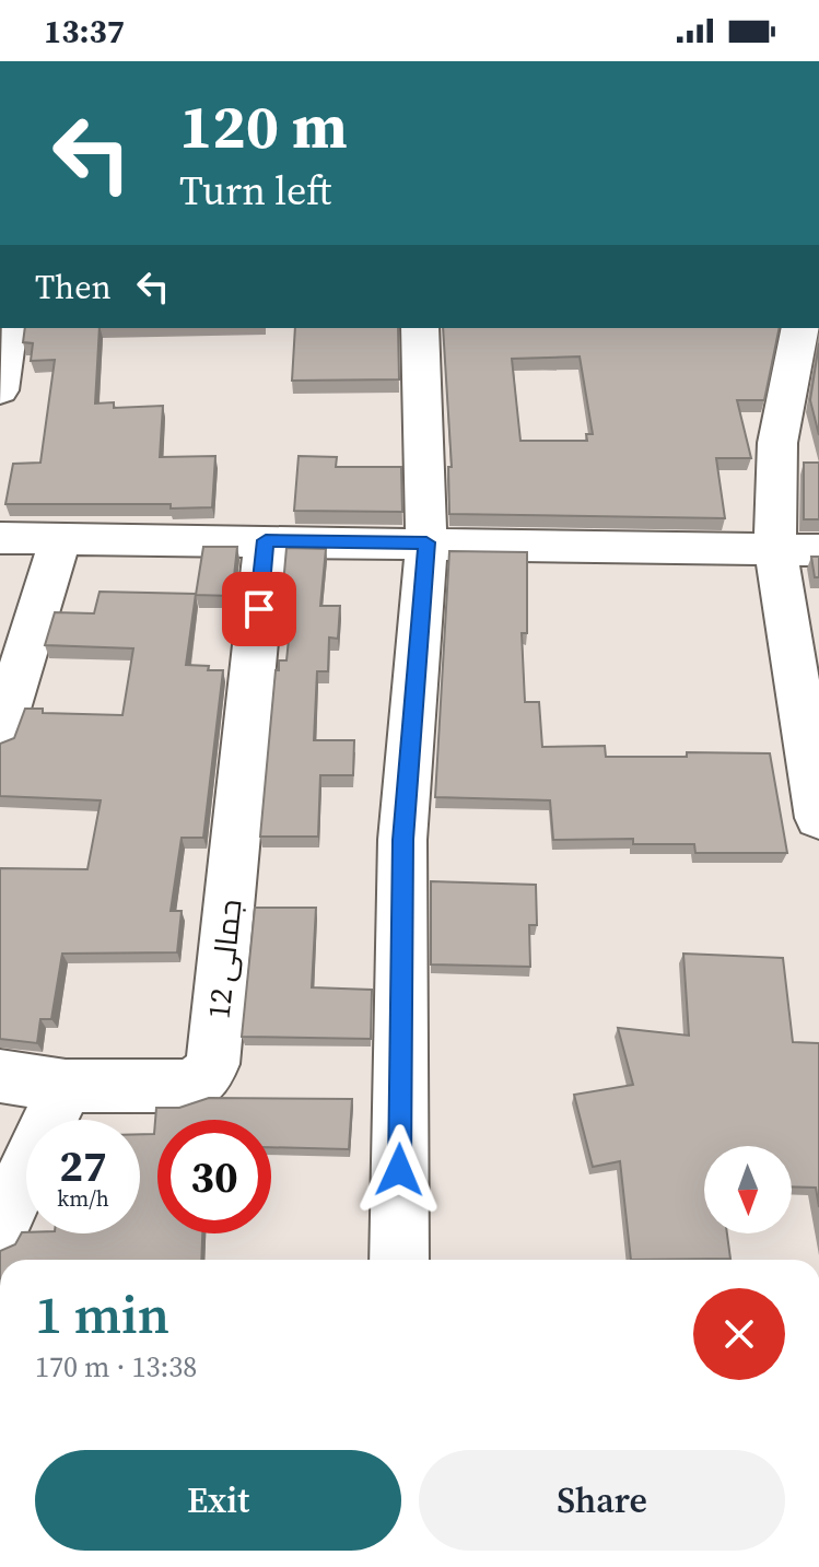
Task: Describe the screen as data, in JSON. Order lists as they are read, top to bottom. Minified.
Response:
{"streets":{"street":["جمالی 12"]},"north":"bottom","page":{"status":"13:37","turn":["120 m","Turn left"],"then":"Then","speed":"27 km/h","limit":"30","heading":["1 min","170 m · 13:38"],"buttons":["Exit","Share"]}}
